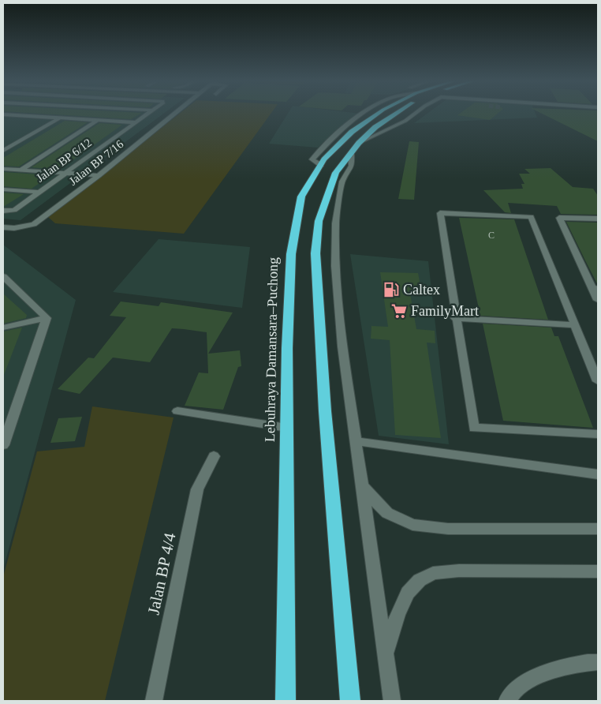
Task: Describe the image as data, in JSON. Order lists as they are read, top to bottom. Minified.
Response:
{"streets":{"highway":["Lebuhraya Damansara–Puchong"],"street":["Jalan BP 6/12","Jalan BP 7/16","Jalan BP 4/4"]},"places":{"fuel station":["Caltex"],"supermarket":["FamilyMart"]},"house_numbers":["C"]}
